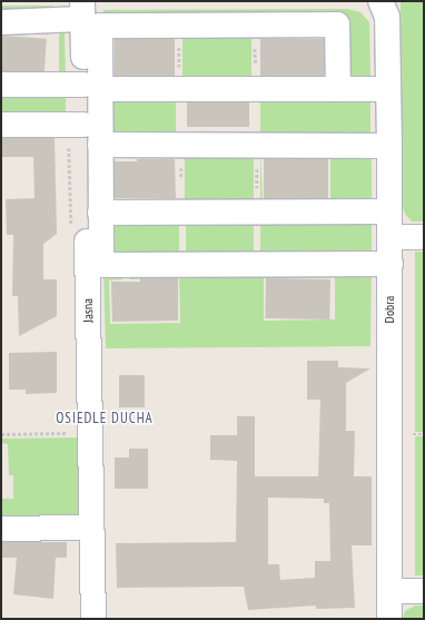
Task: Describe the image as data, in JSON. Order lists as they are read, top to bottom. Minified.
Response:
{"streets":{"street":["Dobra","Jasna"]},"districts":["OSIEDLE DUCHA"]}
